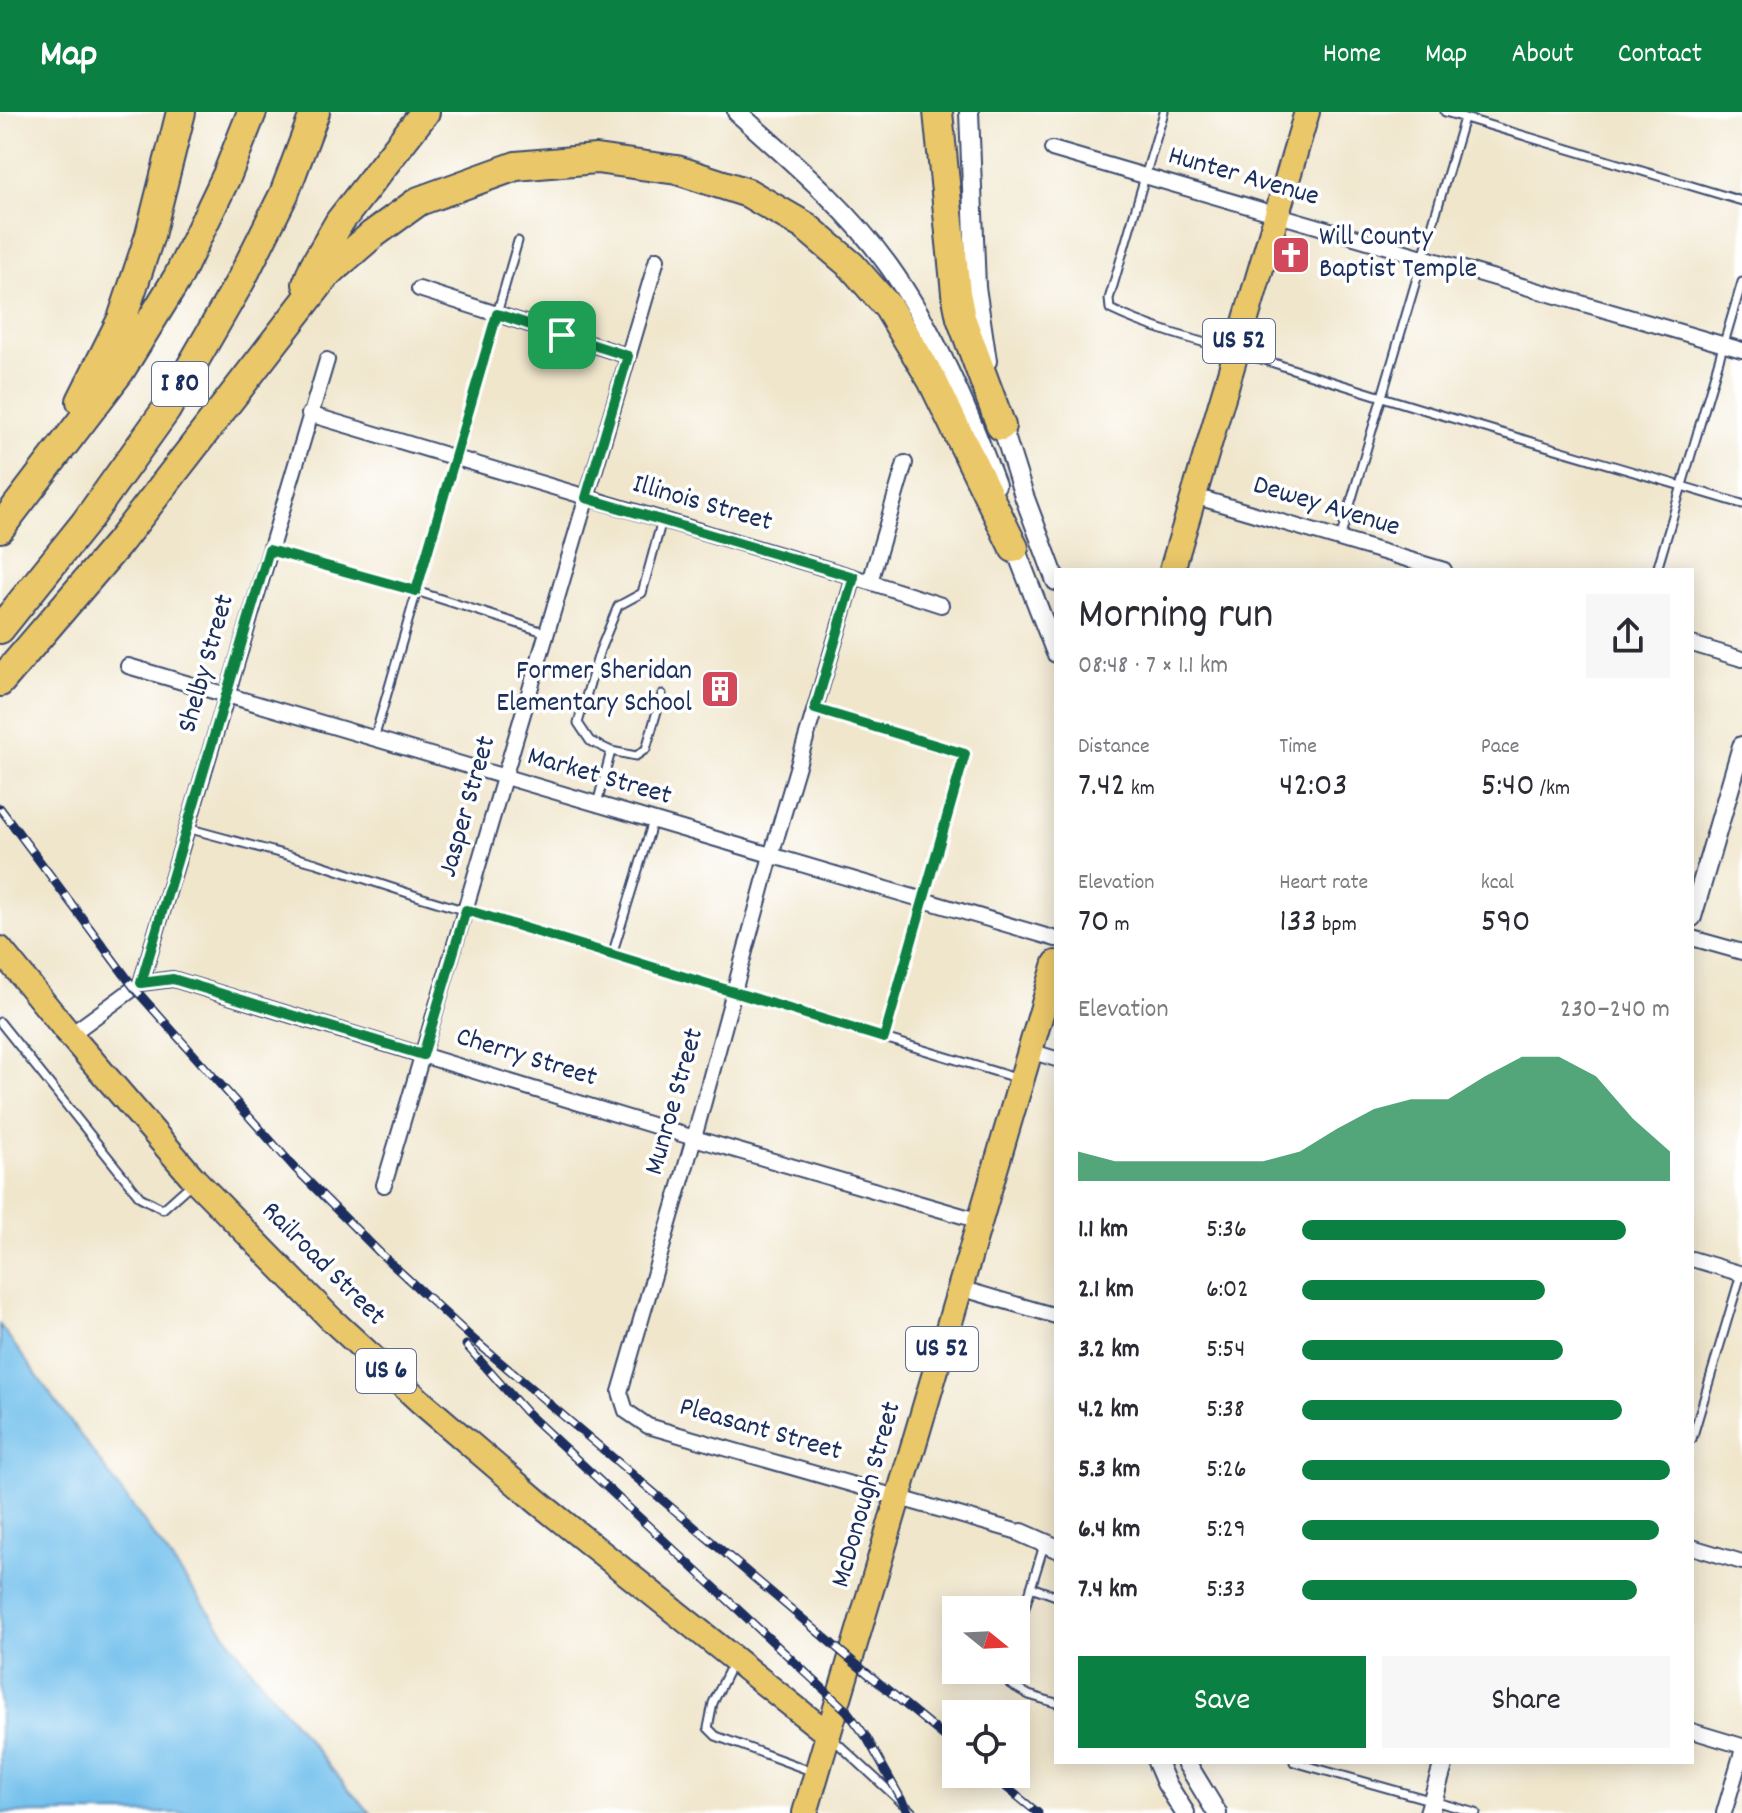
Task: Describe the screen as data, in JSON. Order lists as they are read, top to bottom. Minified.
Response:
{"streets":{"highway":["I 80"],"main road":["US 52","Railroad Street","US 6","McDonough Street"],"street":["Hunter Avenue","Illinois Street","Dewey Avenue","Shelby Street","Market Street","Jasper Street","Cherry Street","Munroe Street","Pleasant Street"]},"crossings":[["Hunter Avenue","US 52"],["US 52","Dewey Avenue"],["Illinois Street","Shelby Street"],["Illinois Street","Jasper Street"],["Illinois Street","Munroe Street"],["Shelby Street","Market Street"],["Shelby Street","Cherry Street"],["Market Street","Jasper Street"],["Market Street","Munroe Street"],["Jasper Street","Cherry Street"],["Cherry Street","Munroe Street"],["Cherry Street","McDonough Street"],["Munroe Street","Pleasant Street"],["Railroad Street","McDonough Street"],["Pleasant Street","McDonough Street"]],"places":{"church":["Will County Baptist Temple"],"building":["Former Sheridan Elementary School"]},"north":"right","page":{"header":"Map","nav":["Home","Map","About","Contact"],"heading":["Morning run","08:48 · 7 × 1.1 km"],"stats":[["Distance","7.42 km"],["Time","42:03"],["Pace","5:40 /km"],["Elevation","70 m"],["Heart rate","133 bpm"],["kcal","590"]],"chart":["Elevation","230–240 m"],"list":[{"name":"1.1 km","note":"5:36"},{"name":"2.1 km","note":"6:02"},{"name":"3.2 km","note":"5:54"},{"name":"4.2 km","note":"5:38"},{"name":"5.3 km","note":"5:26"},{"name":"6.4 km","note":"5:29"},{"name":"7.4 km","note":"5:33"}],"buttons":["Save","Share"]}}
